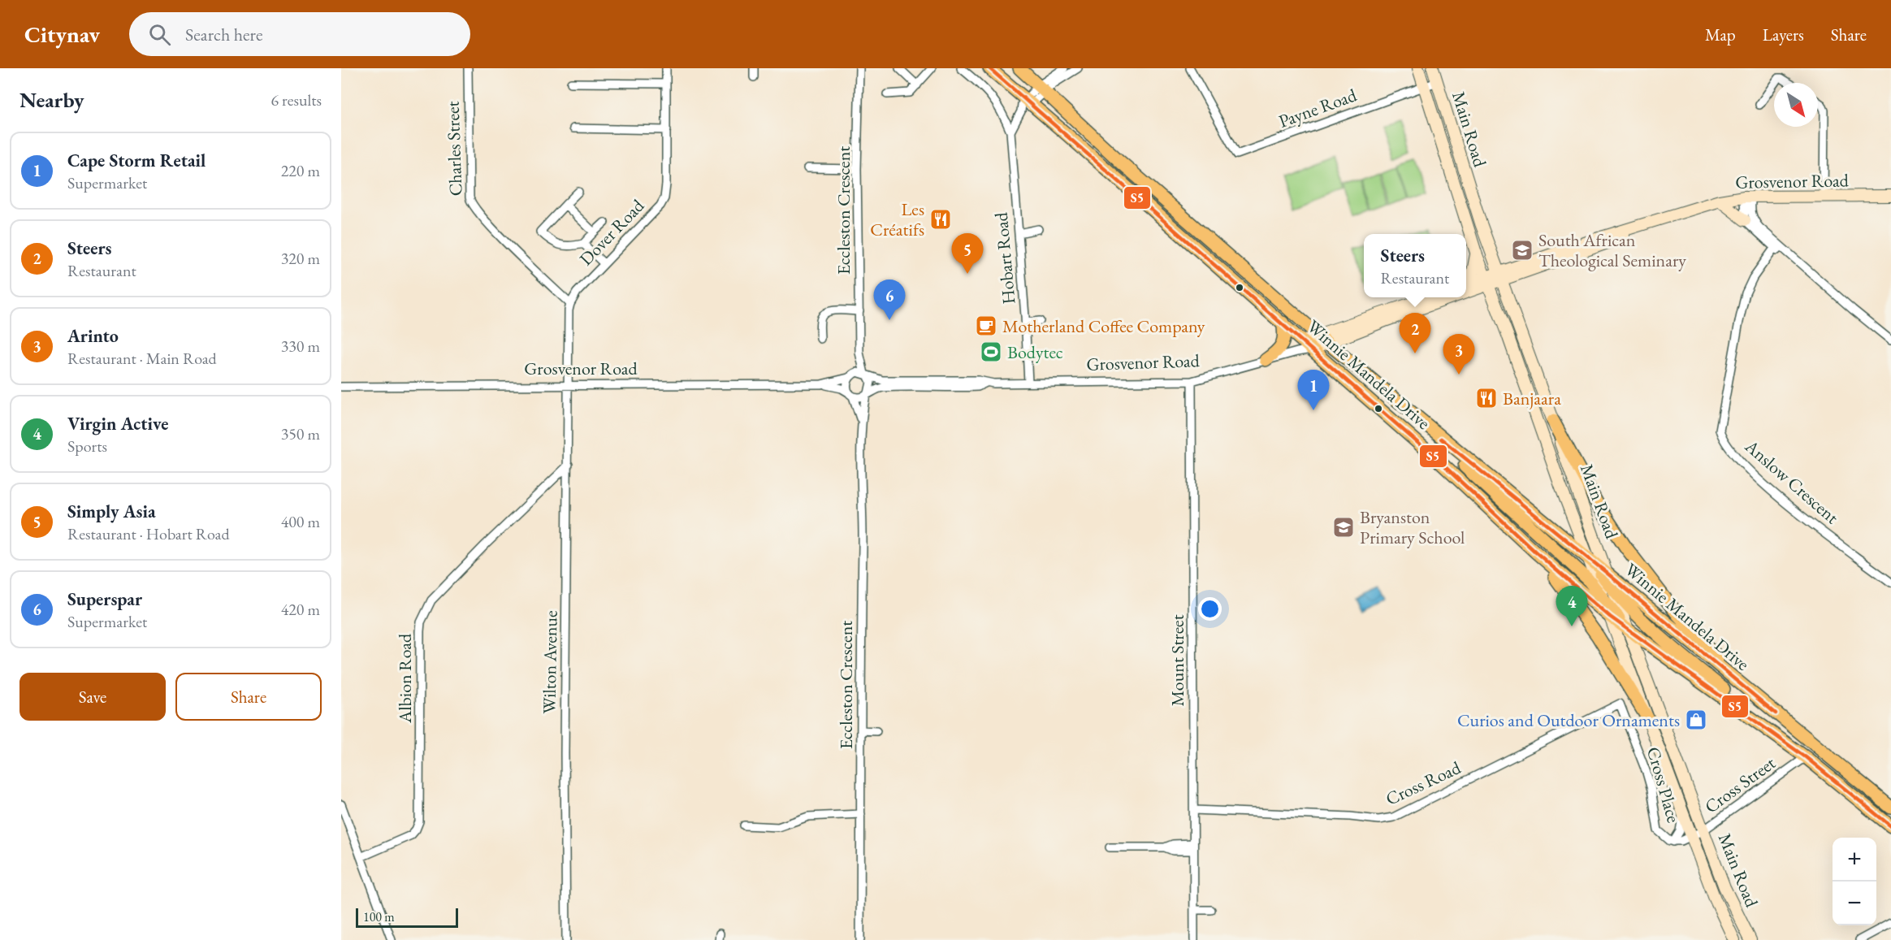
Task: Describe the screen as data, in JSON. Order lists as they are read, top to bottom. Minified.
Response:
{"streets":{"main road":["Main Road","Grosvenor Road","Winnie Mandela Drive"],"street":["Payne Road","Charles Street","Eccleston Crescent","Dover Road","Hobart Road","Anslow Crescent","Mount Street","Wilton Avenue","Albion Road","Cross Road","Cross Place","Cross Street"]},"crossings":[["Payne Road","Main Road"],["Main Road","Grosvenor Road"],["Main Road","Winnie Mandela Drive"],["Main Road","Cross Place"],["Main Road","Cross Street"],["Charles Street","Dover Road"],["Grosvenor Road","Eccleston Crescent"],["Grosvenor Road","Hobart Road"],["Grosvenor Road","Winnie Mandela Drive"],["Grosvenor Road","Mount Street"],["Grosvenor Road","Wilton Avenue"],["Winnie Mandela Drive","Cross Street"],["Mount Street","Cross Road"],["Wilton Avenue","Albion Road"],["Cross Road","Cross Place"],["Cross Place","Cross Street"]],"places":{"restaurant":["Les Créatifs","Banjaara"],"school or university":["South African Theological Seminary","Bryanston Primary School"],"cafe":["Motherland Coffee Company"],"sports":["Bodytec"],"shop":["Curios and Outdoor Ornaments"]},"lines":["transit line S5"],"scale_bar":"100 m","north":"bottom right","page":{"header":"Citynav","search":"Search here","nav":["Map","Layers","Share"],"heading":["Nearby","6 results"],"list":[{"mark":"1","name":"Cape Storm Retail","note":"Supermarket","value":"220 m"},{"mark":"2","name":"Steers","note":"Restaurant","value":"320 m"},{"mark":"3","name":"Arinto","note":"Restaurant · Main Road","value":"330 m"},{"mark":"4","name":"Virgin Active","note":"Sports","value":"350 m"},{"mark":"5","name":"Simply Asia","note":"Restaurant · Hobart Road","value":"400 m"},{"mark":"6","name":"Superspar","note":"Supermarket","value":"420 m"}],"pins":["5","6","2","3","1","4"],"popup":["Steers","Restaurant"],"buttons":["Save","Share"],"map_buttons":["+","−"],"scale":"100 m"}}
